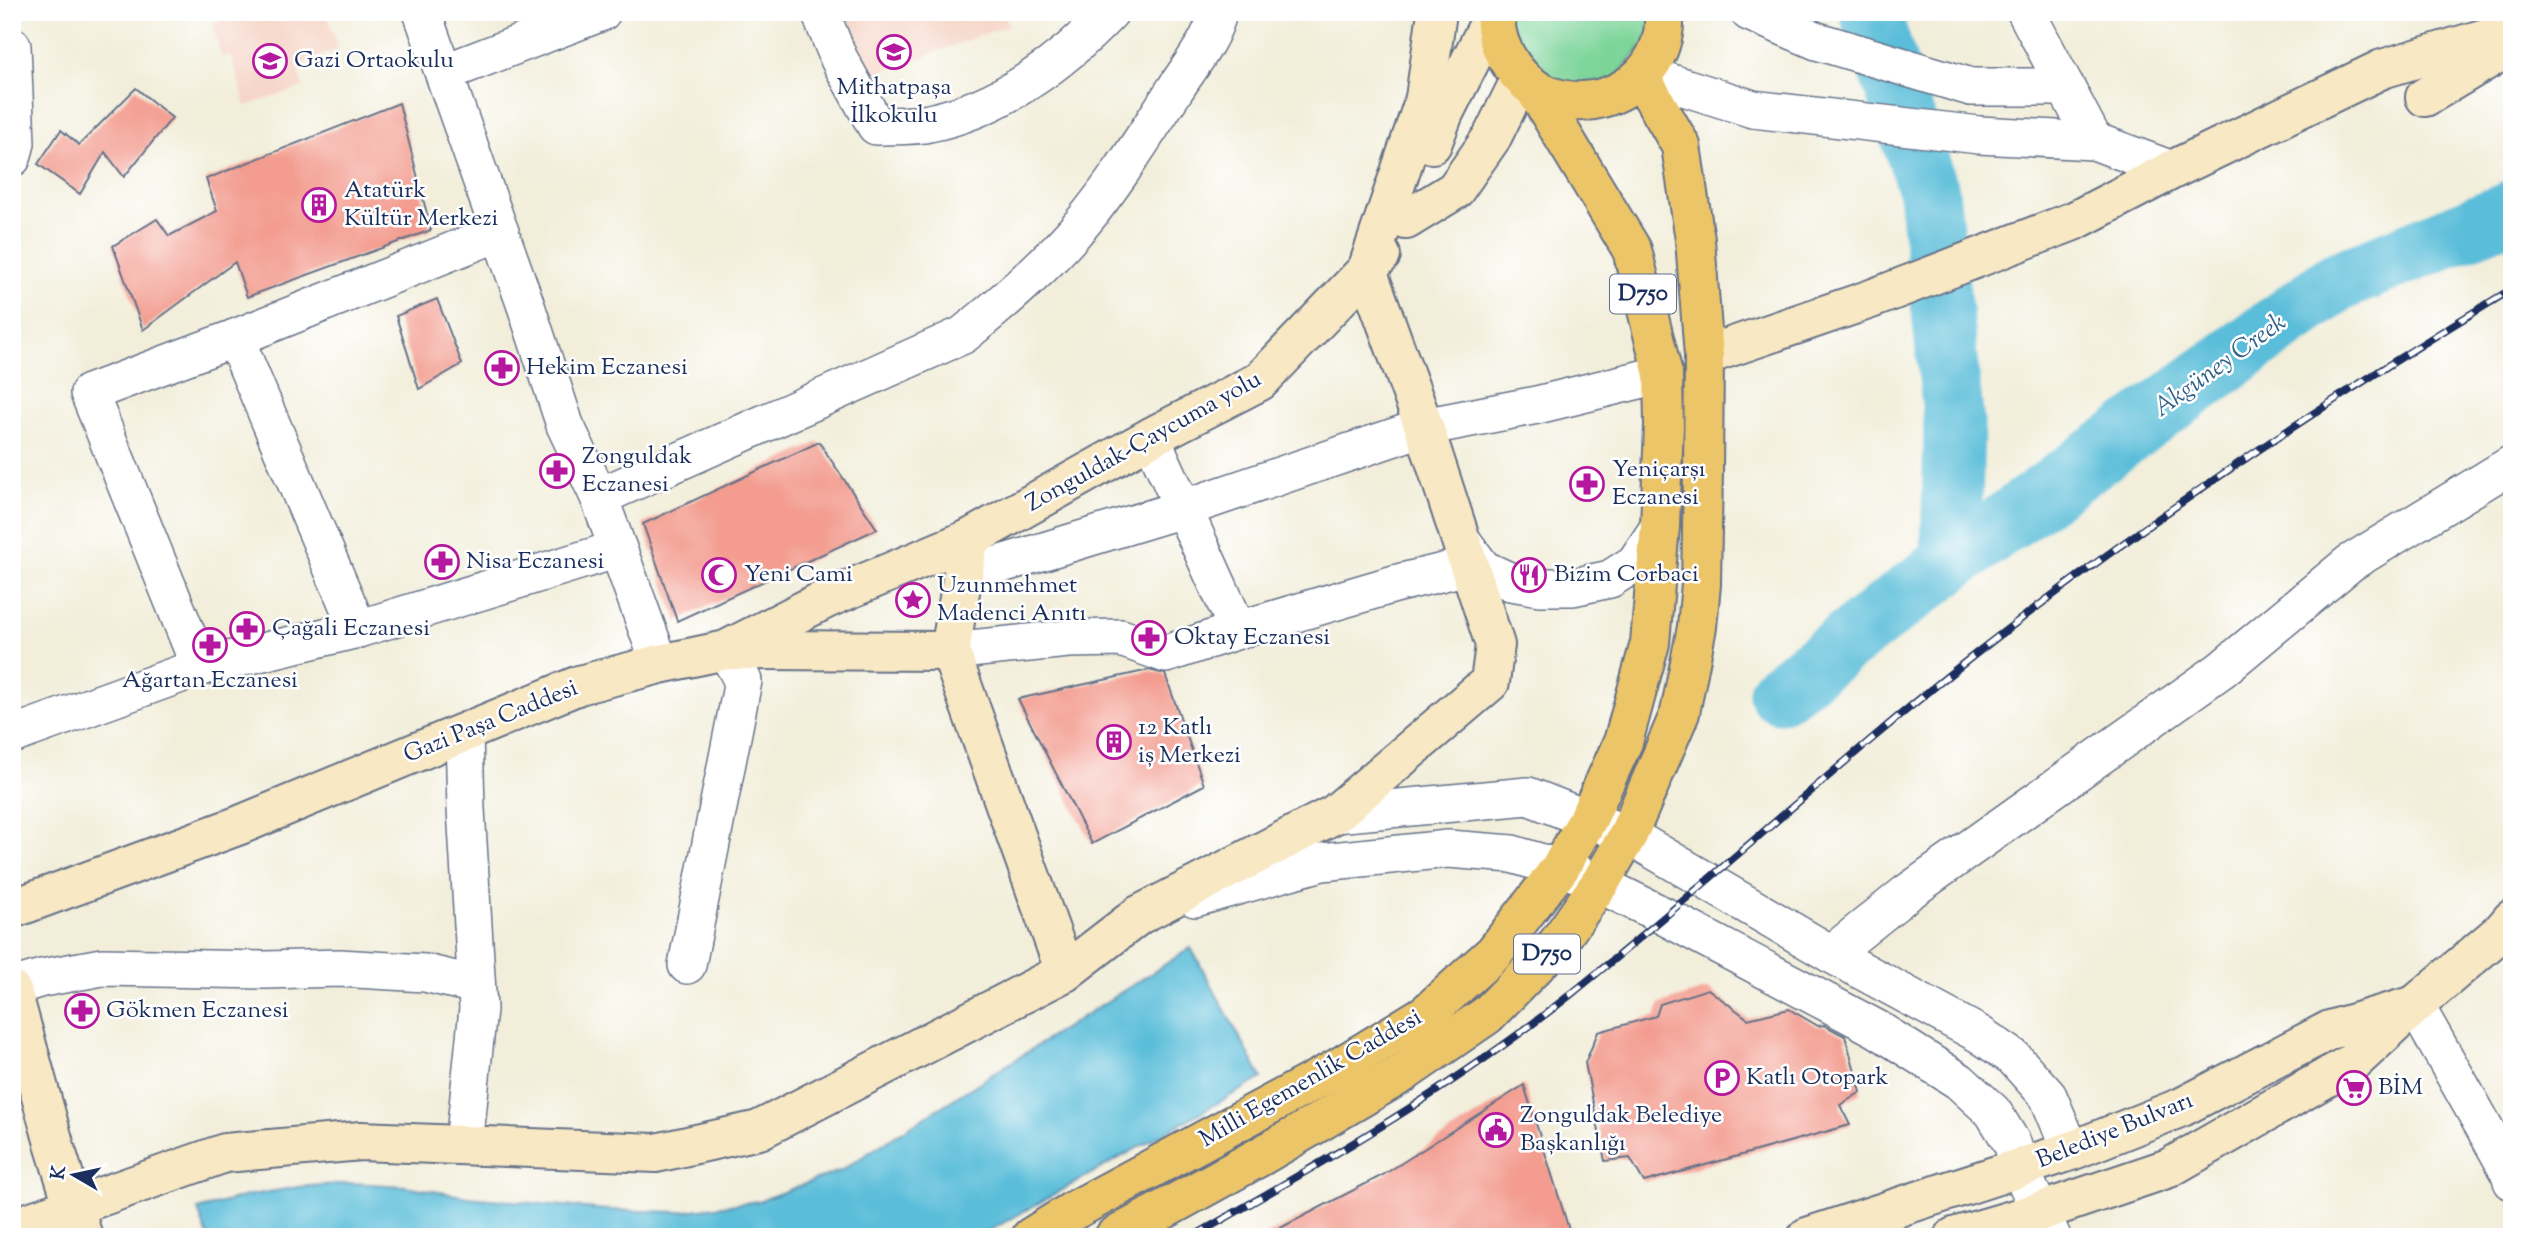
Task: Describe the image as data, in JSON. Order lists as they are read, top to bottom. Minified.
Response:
{"streets":{"highway":["D750","Milli Egemenlik Caddesi"],"street":["Zonguldak-Çaycuma yolu","Gazi Paşa Caddesi","Belediye Bulvarı"]},"crossings":[["D750","Milli Egemenlik Caddesi"],["Zonguldak-Çaycuma yolu","Gazi Paşa Caddesi"]],"water":["Akgüney Creek"],"places":{"school or university":["Mithatpaşa İlkokulu","Gazi Ortaokulu"],"building":["Atatürk Kültür Merkezi","12 Katlı iş Merkezi"],"pharmacy":["Hekim Eczanesi","Zonguldak Eczanesi","Yeniçarşı Eczanesi","Nisa Eczanesi","Çağali Eczanesi","Oktay Eczanesi","Ağartan Eczanesi","Gökmen Eczanesi"],"mosque":["Yeni Cami"],"restaurant":["Bizim Corbaci"],"place":["Uzunmehmet Madenci Anıtı"],"parking":["Katlı Otopark"],"supermarket":["BİM"],"public building":["Zonguldak Belediye Başkanlığı"]},"north":"left"}
